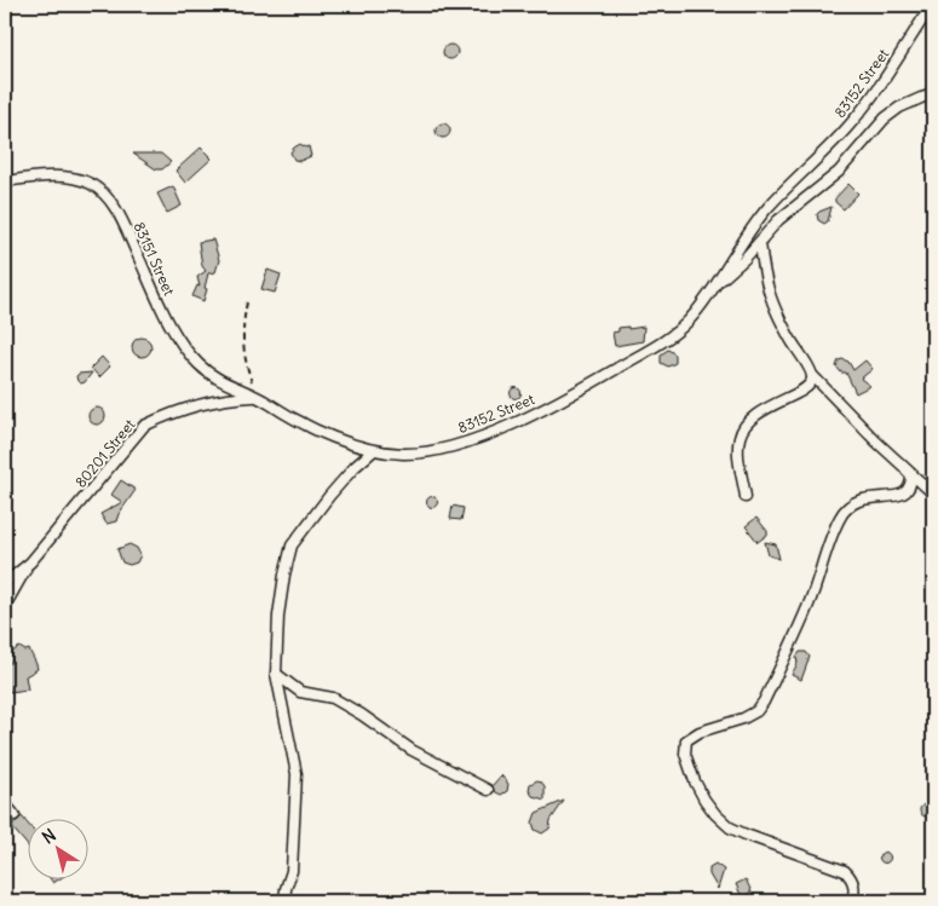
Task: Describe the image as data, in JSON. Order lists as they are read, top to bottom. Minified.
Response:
{"streets":{"street":["83152 Street","83151 Street","80201 Street"]},"crossings":[["83152 Street","83151 Street"],["83152 Street","80201 Street"],["83151 Street","80201 Street"]],"north":"top left"}
